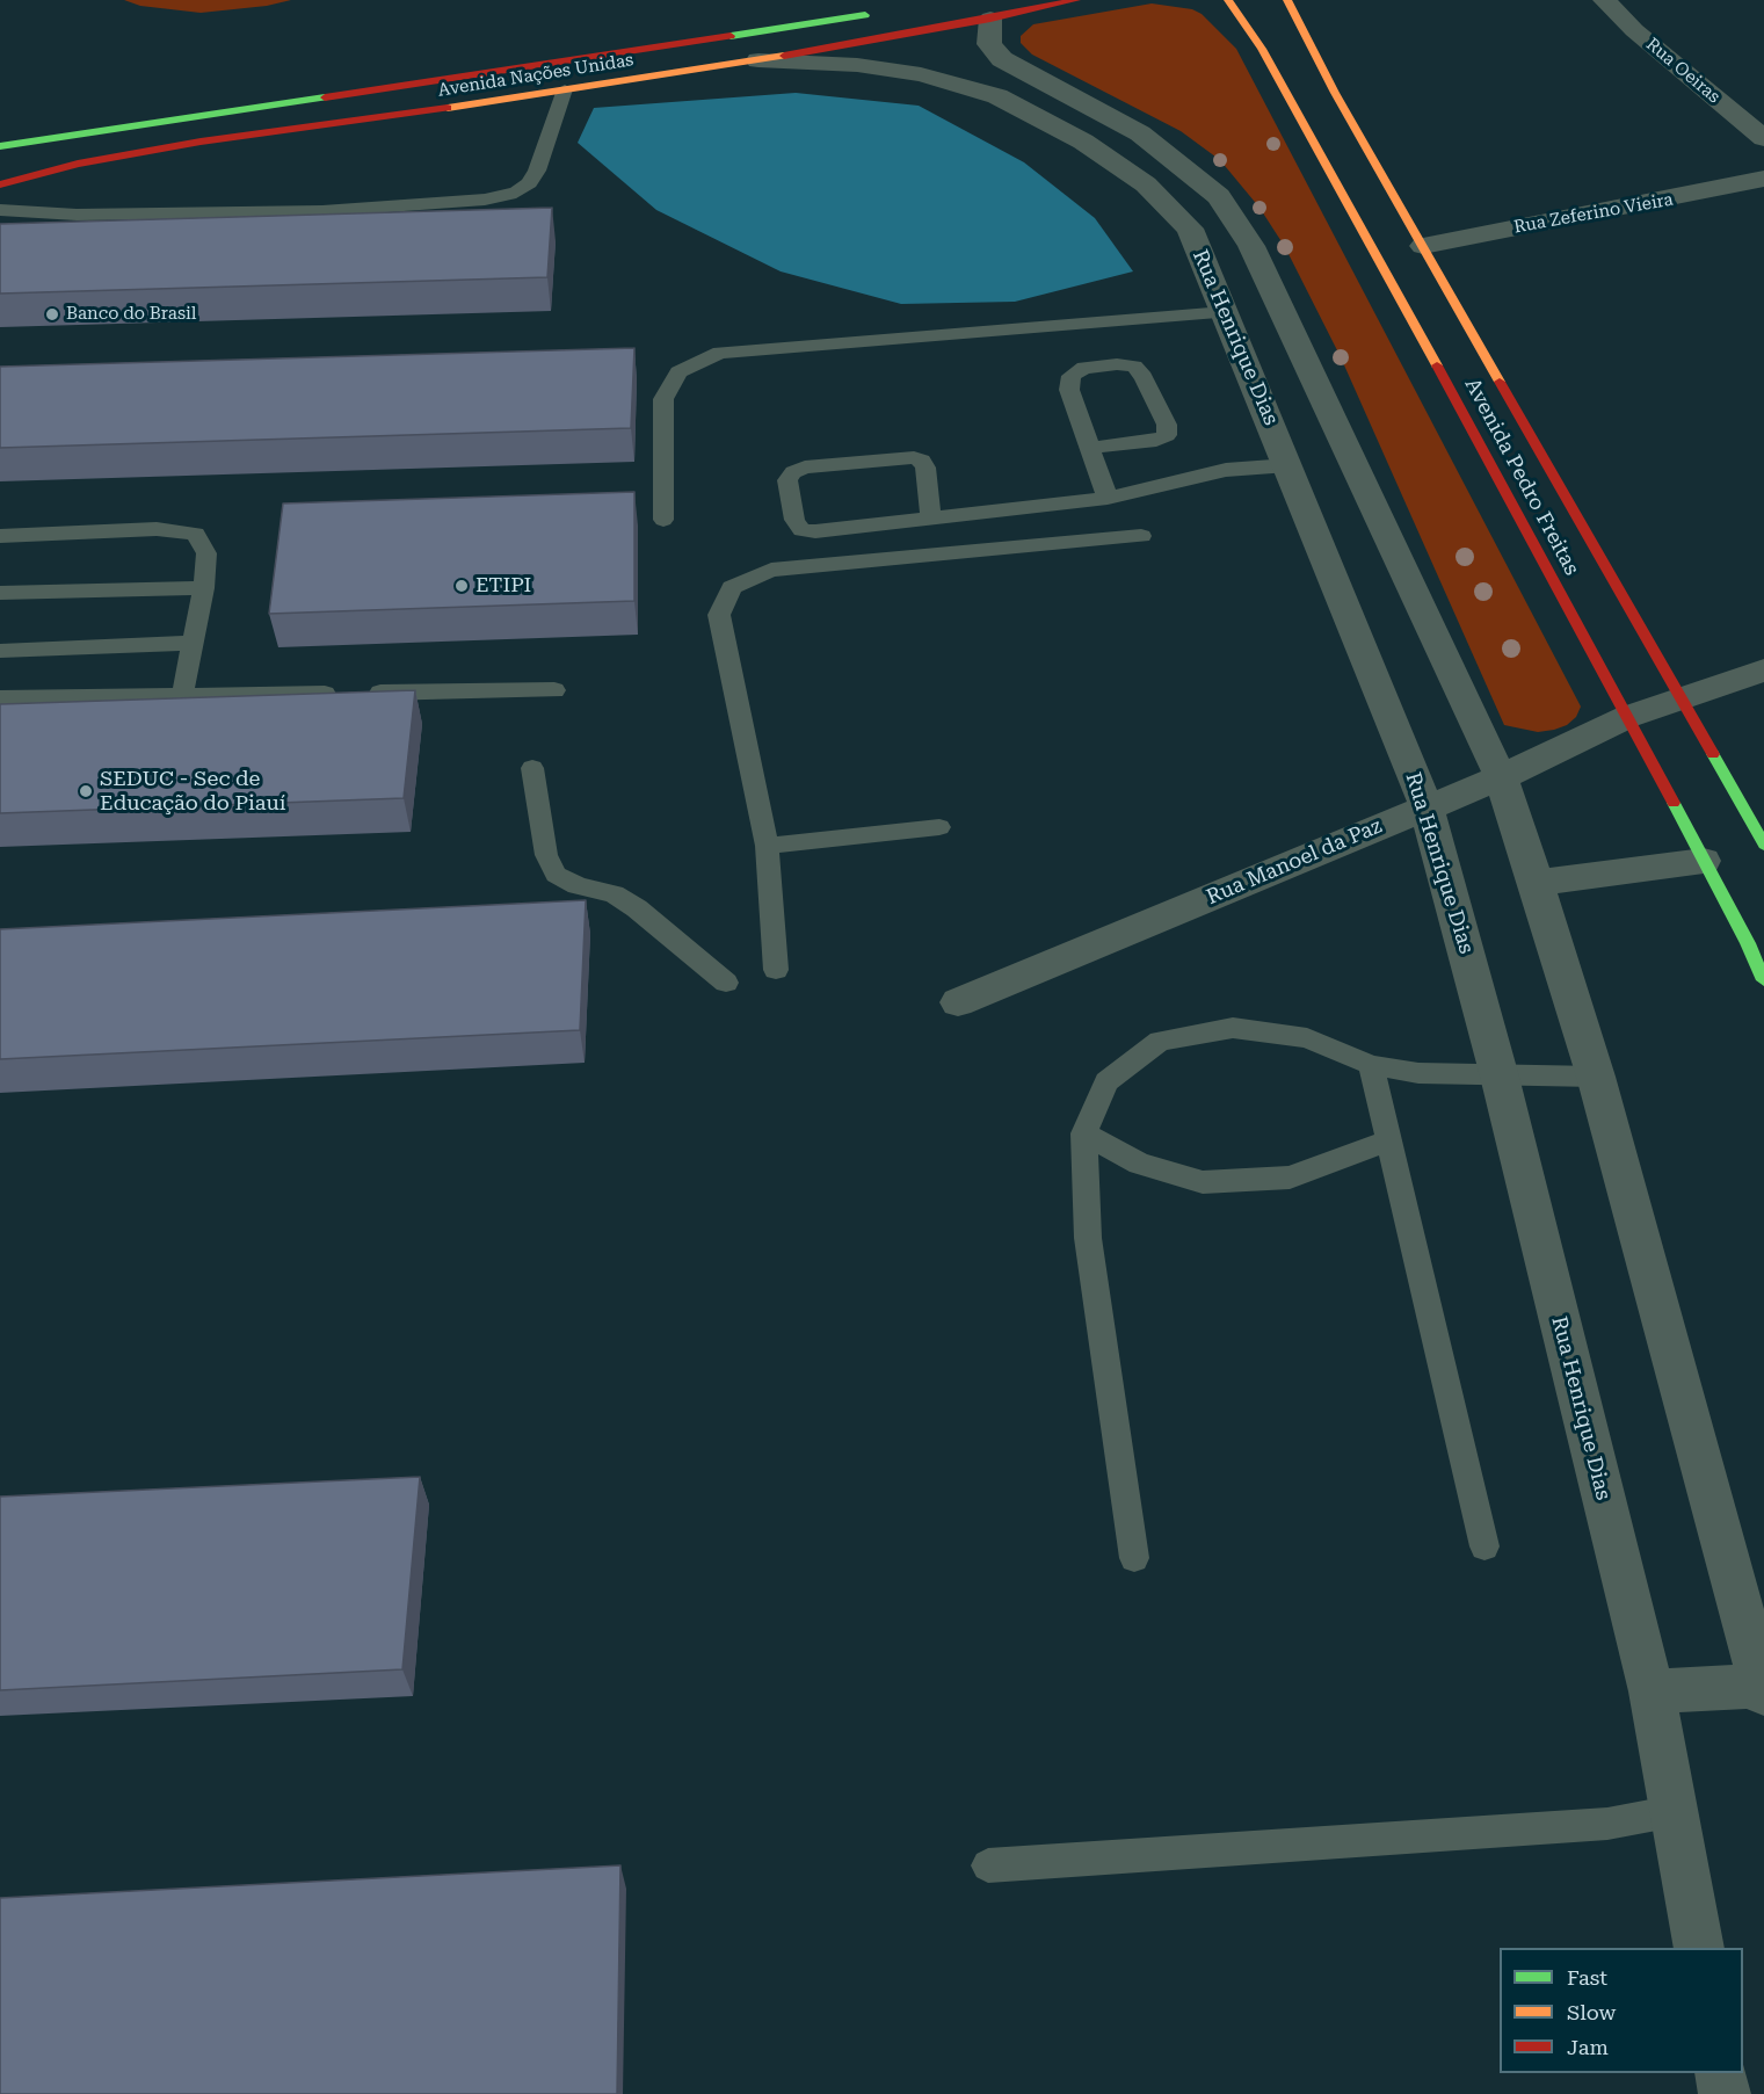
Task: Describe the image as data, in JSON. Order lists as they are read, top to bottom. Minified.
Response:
{"streets":{"main road":["Avenida Nações Unidas","Avenida Pedro Freitas"],"street":["Rua Oeiras","Rua Zeferino Vieira","Rua Henrique Dias","Rua Manoel da Paz"]},"crossings":[["Avenida Nações Unidas","Rua Henrique Dias"],["Rua Zeferino Vieira","Avenida Pedro Freitas"],["Rua Henrique Dias","Rua Manoel da Paz"],["Avenida Pedro Freitas","Rua Manoel da Paz"]],"places":["Banco do Brasil","ETIPI","SEDUC - Sec de Educação do Piauí"],"legend":["Fast","Slow","Jam"]}
